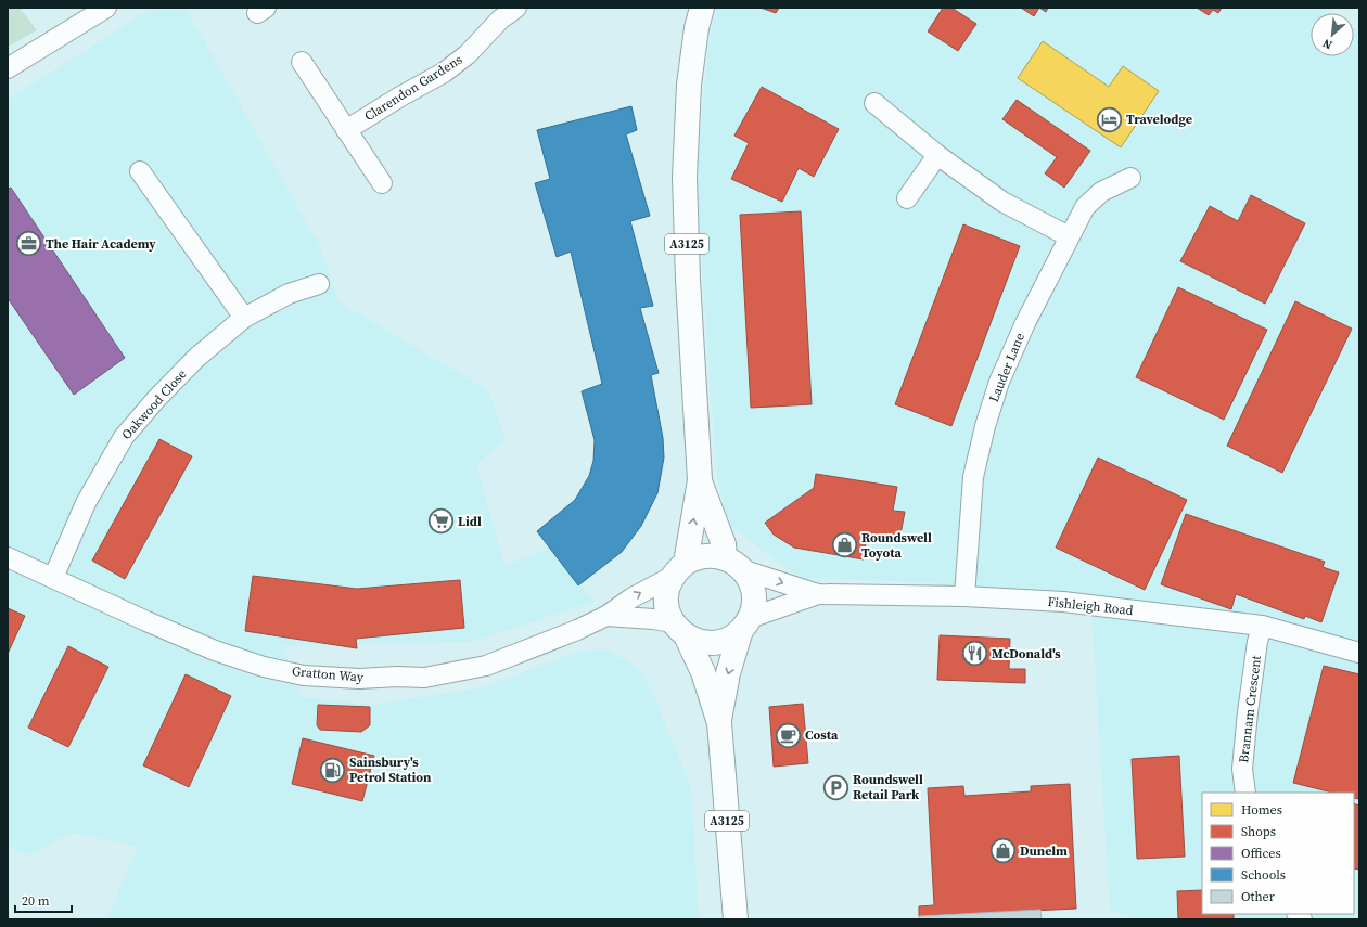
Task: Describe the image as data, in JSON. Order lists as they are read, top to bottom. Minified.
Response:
{"streets":{"main road":["A3125"],"street":["Clarendon Gardens","Lauder Lane","Oakwood Close","Fishleigh Road","Gratton Way","Brannam Crescent"]},"crossings":[["A3125","Fishleigh Road"],["A3125","Gratton Way"],["Lauder Lane","Fishleigh Road"],["Oakwood Close","Gratton Way"],["Fishleigh Road","Gratton Way"],["Fishleigh Road","Brannam Crescent"]],"places":{"hotel":["Travelodge"],"office":["The Hair Academy"],"supermarket":["Lidl"],"shop":["Roundswell Toyota","Dunelm"],"restaurant":["McDonald's"],"cafe":["Costa"],"fuel station":["Sainsbury's Petrol Station"],"parking":["Roundswell Retail Park"]},"legend":["Homes","Shops","Offices","Schools","Other"],"scale_bar":"20 m","north":"bottom left"}
